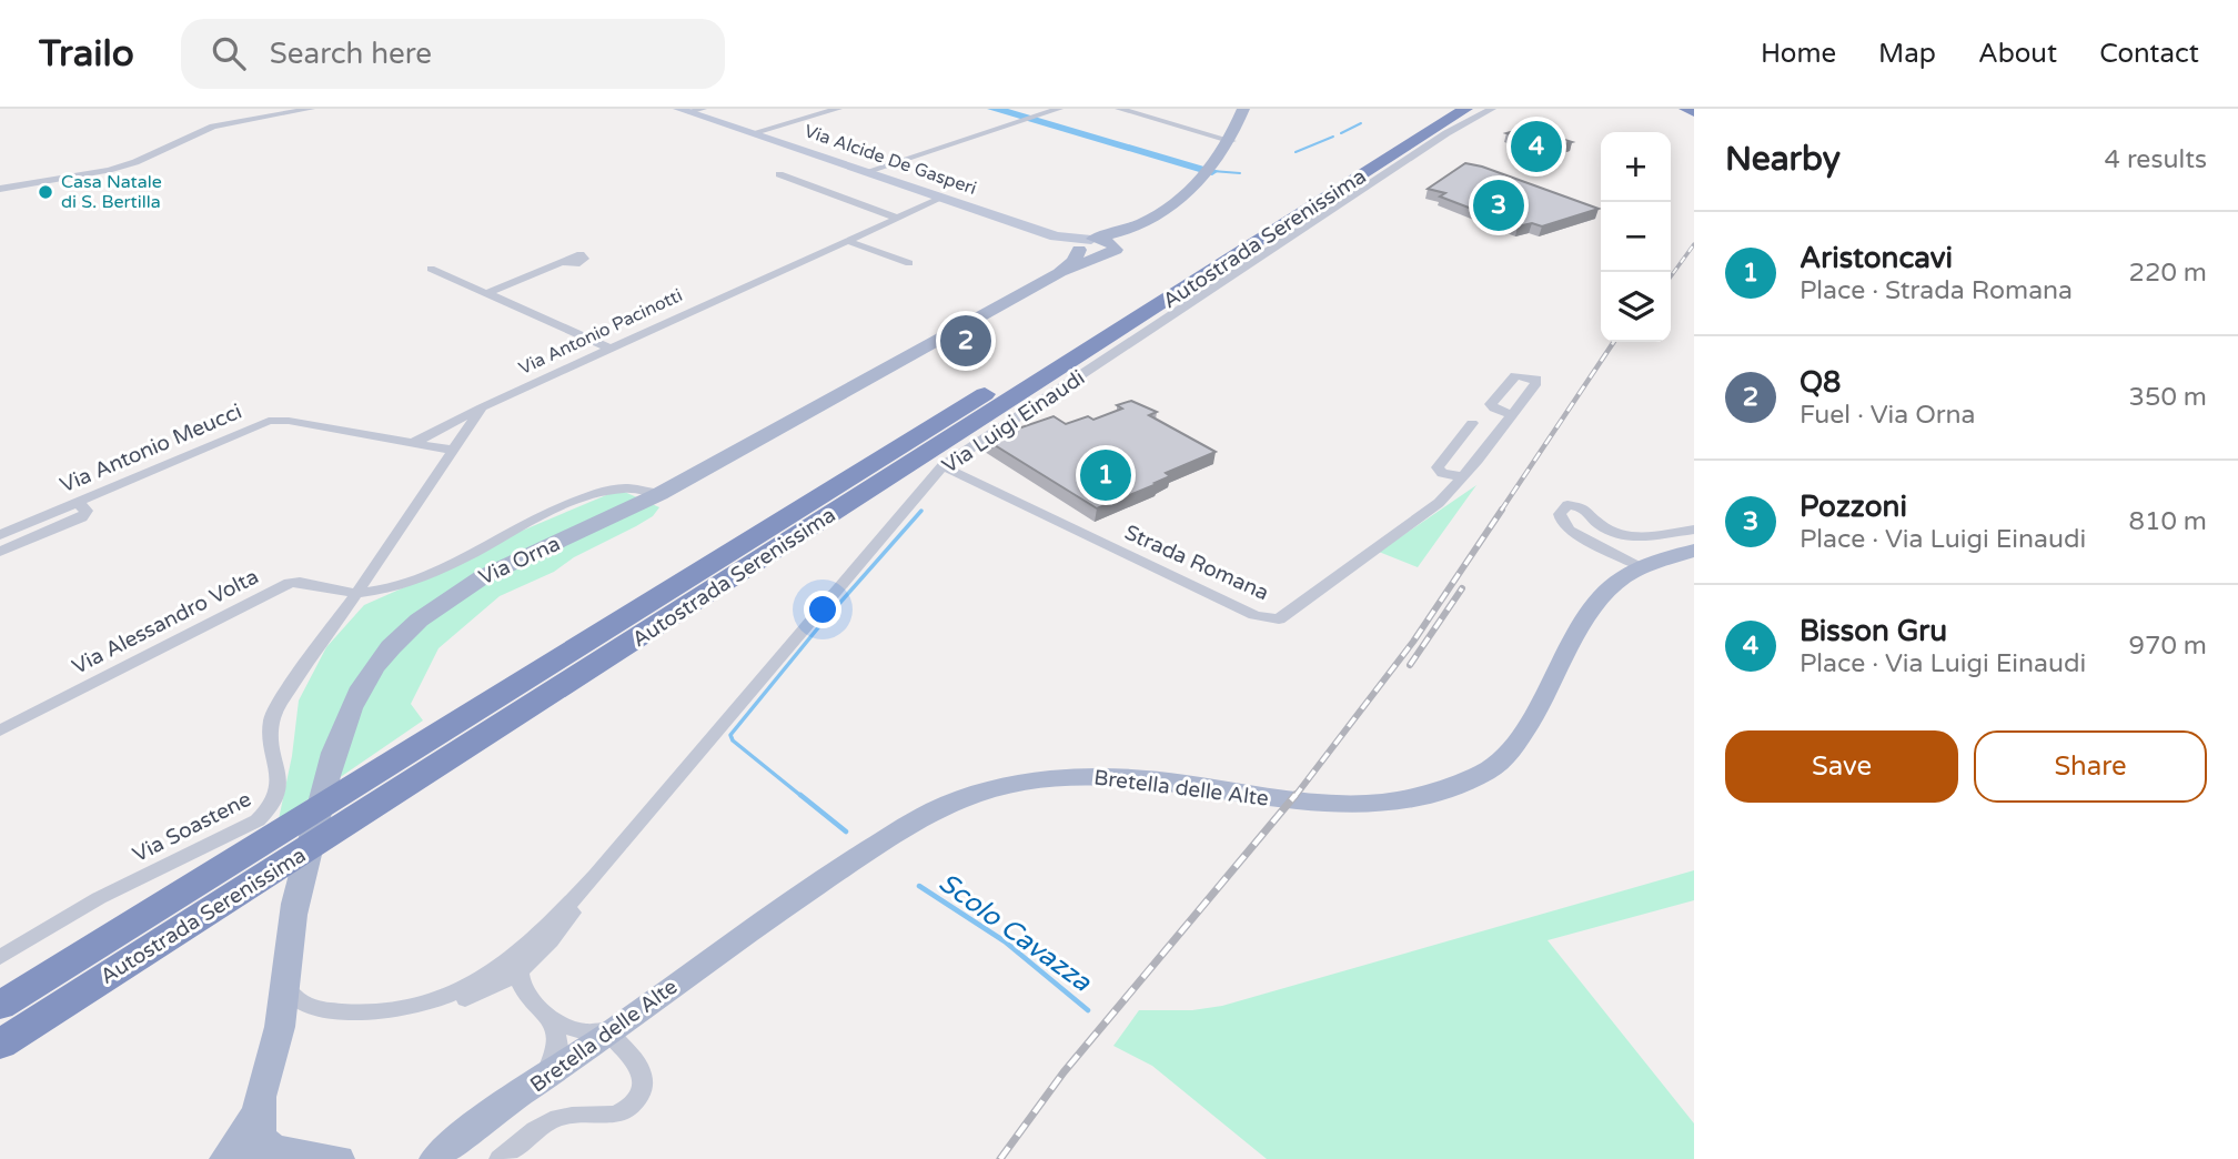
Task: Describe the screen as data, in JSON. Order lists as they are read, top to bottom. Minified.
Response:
{"streets":{"highway":["Autostrada Serenissima"],"main road":["Via Alcide De Gasperi","Via Orna","Bretella delle Alte"],"street":["Via Antonio Pacinotti","Via Luigi Einaudi","Via Antonio Meucci","Strada Romana","Via Alessandro Volta","Via Soastene"]},"crossings":[["Via Alcide De Gasperi","Via Antonio Pacinotti"],["Via Alcide De Gasperi","Via Orna"],["Via Antonio Pacinotti","Via Antonio Meucci"],["Via Antonio Pacinotti","Via Alessandro Volta"],["Via Antonio Pacinotti","Via Soastene"],["Via Luigi Einaudi","Via Orna"],["Via Luigi Einaudi","Strada Romana"],["Via Alessandro Volta","Via Soastene"]],"water":["Scolo Cavazza"],"places":["Casa Natale di S. Bertilla"],"page":{"header":"Trailo","search":"Search here","nav":["Home","Map","About","Contact"],"heading":["Nearby","4 results"],"pins":["4","3","2","1"],"map_buttons":["+","−"],"list":[{"mark":"1","name":"Aristoncavi","note":"Place · Strada Romana","value":"220 m"},{"mark":"2","name":"Q8","note":"Fuel · Via Orna","value":"350 m"},{"mark":"3","name":"Pozzoni","note":"Place · Via Luigi Einaudi","value":"810 m"},{"mark":"4","name":"Bisson Gru","note":"Place · Via Luigi Einaudi","value":"970 m"}],"buttons":["Save","Share"]}}
